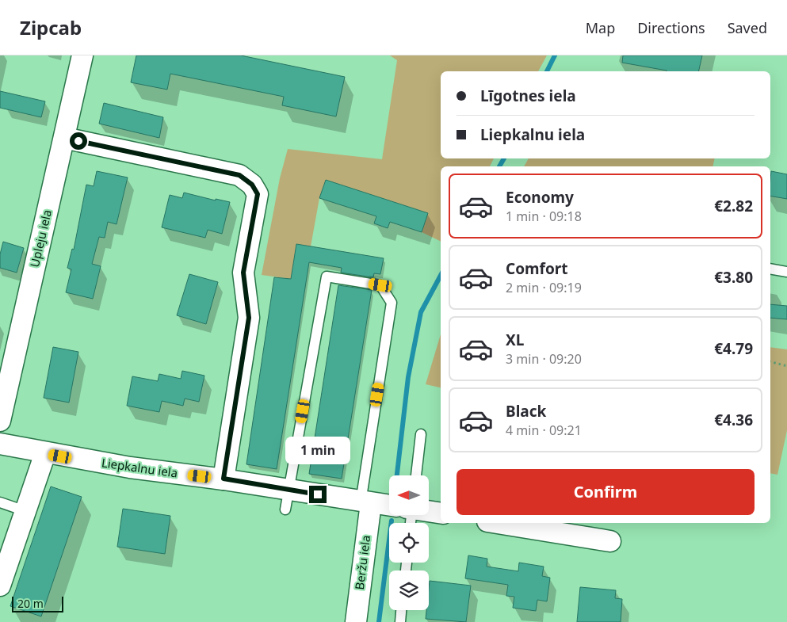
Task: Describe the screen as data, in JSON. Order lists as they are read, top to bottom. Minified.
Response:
{"streets":{"street":["Upleju iela","Liepkalnu iela","Beržu iela"]},"crossings":[["Liepkalnu iela","Beržu iela"]],"scale_bar":"20 m","north":"left","page":{"header":"Zipcab","nav":["Map","Directions","Saved"],"banner":["Līgotnes iela","Liepkalnu iela"],"list":[{"name":"Economy","note":"1 min · 09:18","value":"€2.82"},{"name":"Comfort","note":"2 min · 09:19","value":"€3.80"},{"name":"XL","note":"3 min · 09:20","value":"€4.79"},{"name":"Black","note":"4 min · 09:21","value":"€4.36"}],"bubble":"1 min","buttons":"Confirm","scale":"20 m"}}
